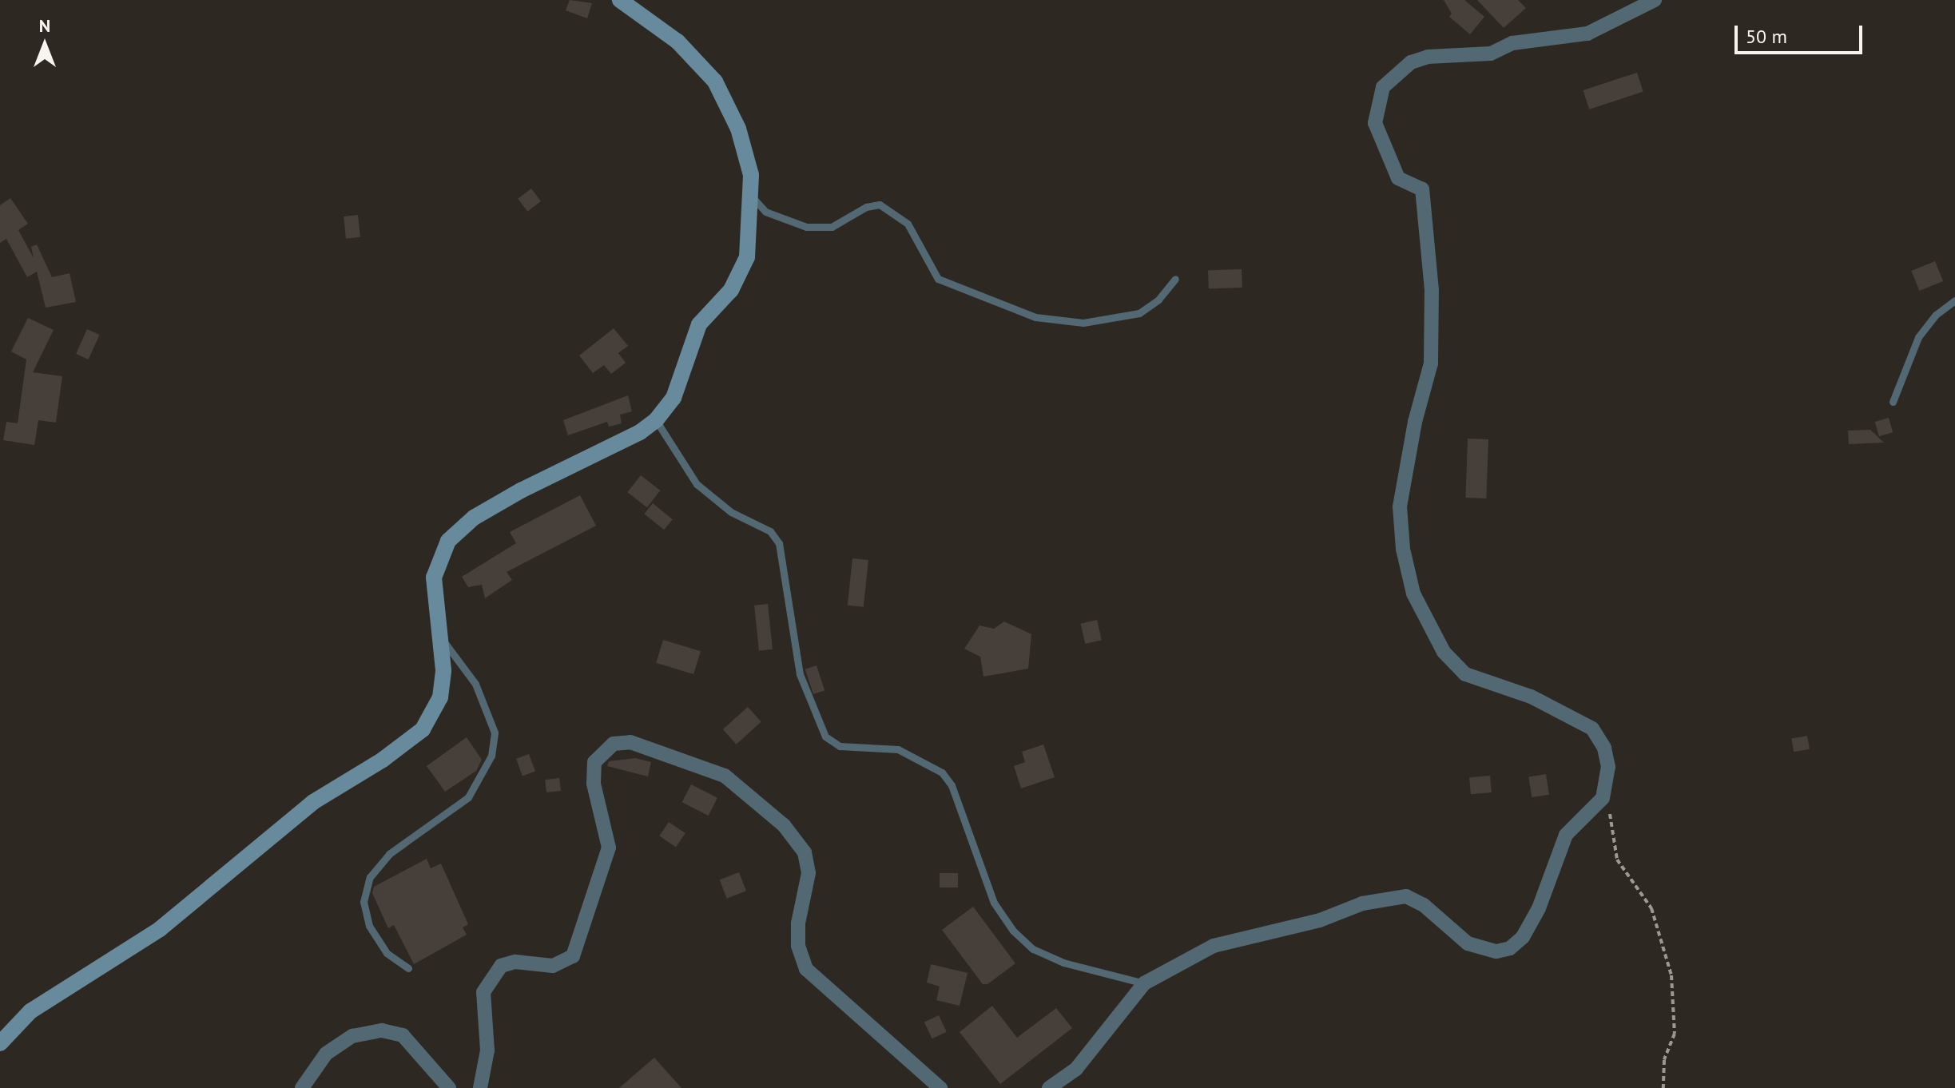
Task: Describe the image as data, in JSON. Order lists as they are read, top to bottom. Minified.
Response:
{"scale_bar":"50 m","north":"top"}
